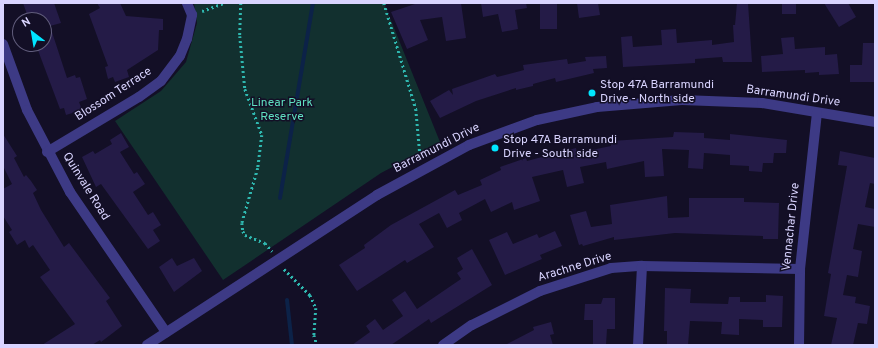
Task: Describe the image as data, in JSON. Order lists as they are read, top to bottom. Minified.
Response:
{"streets":{"street":["Blossom Terrace","Barramundi Drive","Quinvale Road","Vennachar Drive","Arachne Drive"]},"crossings":[["Blossom Terrace","Quinvale Road"],["Barramundi Drive","Quinvale Road"],["Barramundi Drive","Vennachar Drive"],["Vennachar Drive","Arachne Drive"]],"parks":["Linear Park Reserve"],"places":["Stop 47A Barramundi Drive - North side","Stop 47A Barramundi Drive - South side"],"north":"top left"}
